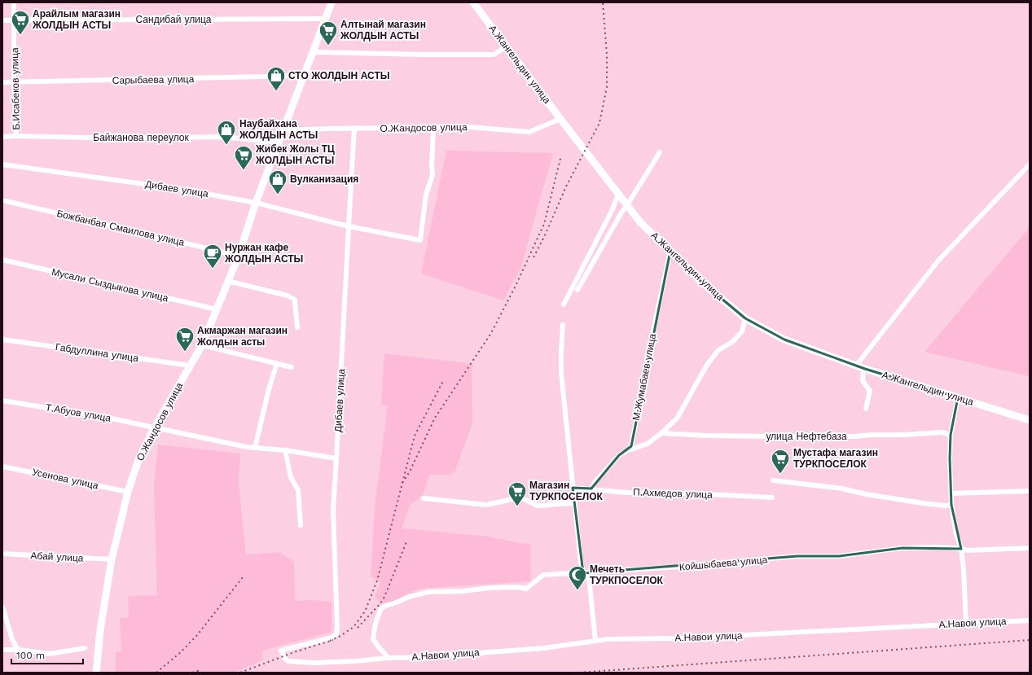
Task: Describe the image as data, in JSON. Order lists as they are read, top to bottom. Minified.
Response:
{"streets":{"street":["Сандибай улица","А.Жангельдин улица","Сарыбаева улица","Б.Исабеков улица","О.Жандосов улица","Байжанова переулок","Дибаев улица","Божбанбая Смаилова улица","Мусали Сыздыкова улица","Габдуллина улица","М.Жумабаев улица","Т.Абуов улица","улица Нефтебаза","Усенова улица","П.Ахмедов улица","Абай улица","Койшыбаева улица","А.Навои улица"]},"crossings":[["Сандибай улица","Б.Исабеков улица"],["Сандибай улица","О.Жандосов улица"],["А.Жангельдин улица","О.Жандосов улица"],["А.Жангельдин улица","М.Жумабаев улица"],["Сарыбаева улица","Б.Исабеков улица"],["Сарыбаева улица","О.Жандосов улица"],["Б.Исабеков улица","Байжанова переулок"],["О.Жандосов улица","Байжанова переулок"],["О.Жандосов улица","Дибаев улица"],["О.Жандосов улица","Божбанбая Смаилова улица"],["О.Жандосов улица","Мусали Сыздыкова улица"],["О.Жандосов улица","Габдуллина улица"],["О.Жандосов улица","Т.Абуов улица"],["О.Жандосов улица","Усенова улица"],["О.Жандосов улица","Абай улица"],["Дибаев улица","А.Навои улица"],["Койшыбаева улица","А.Навои улица"]],"places":{"supermarket":["Арайлым магазин ЖОЛДЫН АСТЫ","Алтынай магазин ЖОЛДЫН АСТЫ","Жибек Жолы ТЦ ЖОЛДЫН АСТЫ","Акмаржан магазин Жолдын асты","Мустафа магазин ТУРКПОСЕЛОК","Магазин ТУРКПОСЕЛОК"],"shop":["СТО ЖОЛДЫН АСТЫ","Наубайхана ЖОЛДЫН АСТЫ","Вулканизация"],"cafe":["Нуржан кафе ЖОЛДЫН АСТЫ"],"mosque":["Мечеть ТУРКПОСЕЛОК"]},"scale_bar":"100 m"}
